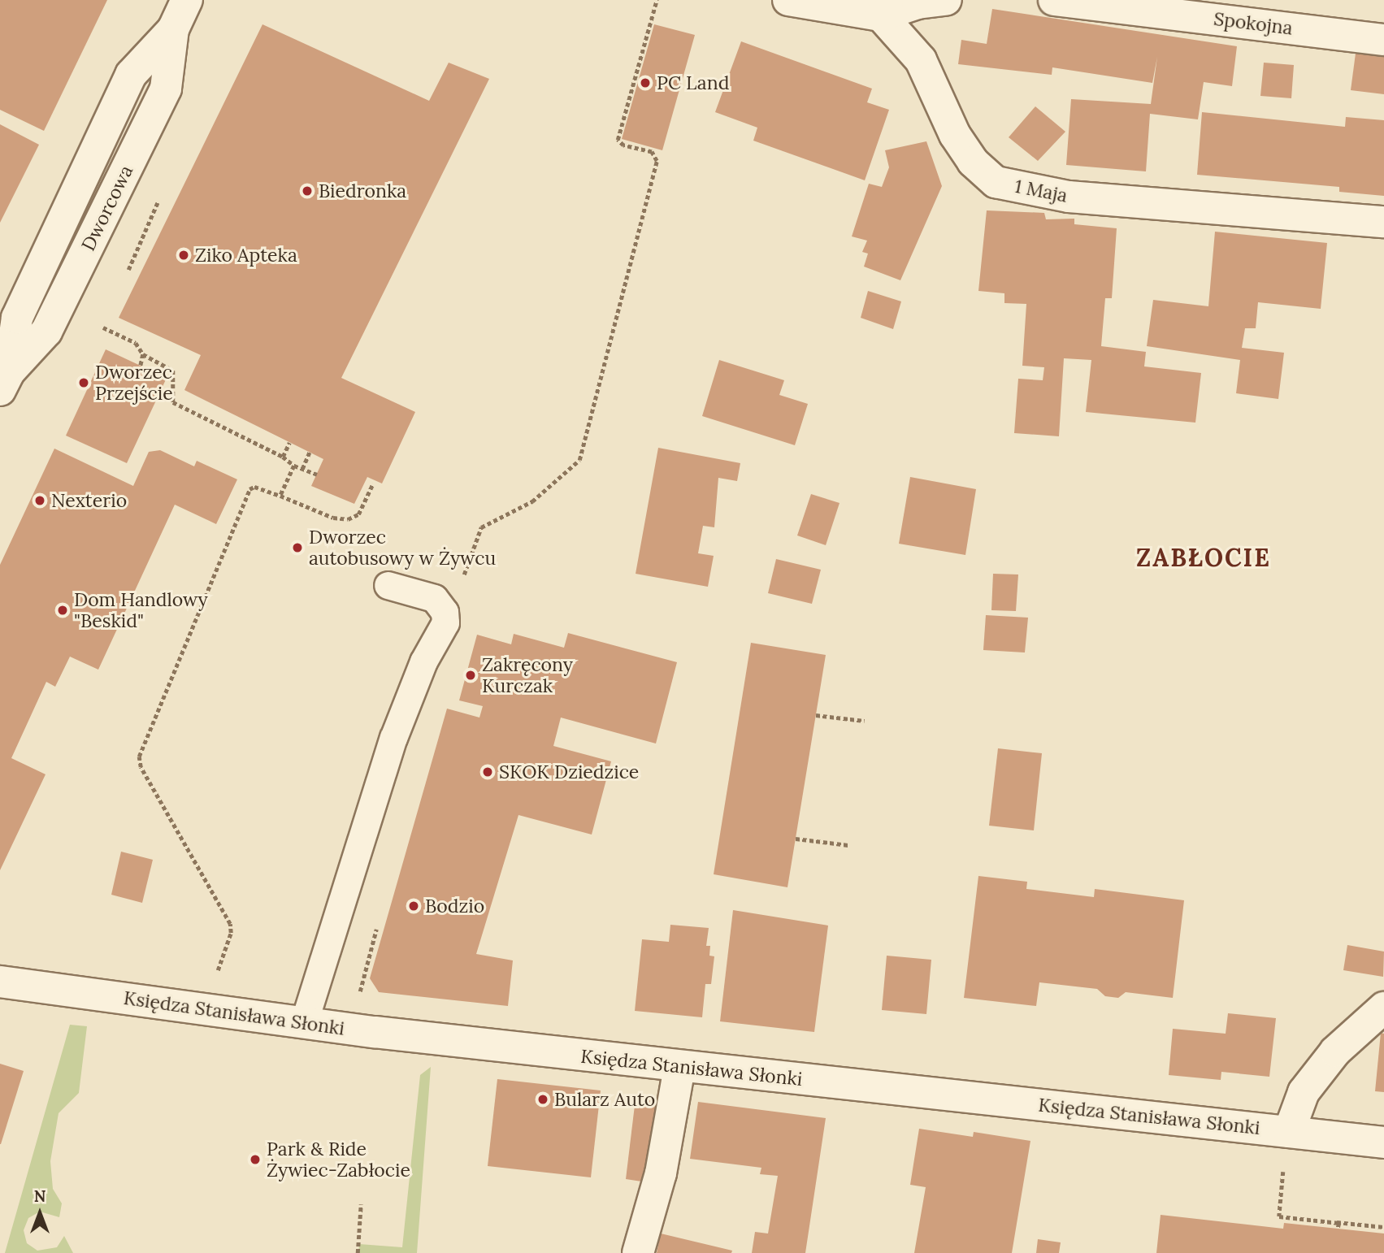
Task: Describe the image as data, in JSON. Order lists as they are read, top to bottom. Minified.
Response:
{"streets":{"street":["Spokojna","1 Maja","Dworcowa","Księdza Stanisława Słonki"]},"districts":["ZABŁOCIE"],"places":["PC Land","Biedronka","Ziko Apteka","Dworzec Przejście","Nexterio","Dworzec autobusowy w Żywcu","Dom Handlowy \"Beskid\"","Zakręcony Kurczak","SKOK Dziedzice","Bodzio","Bularz Auto","Park & Ride Żywiec-Zabłocie"],"north":"top"}
